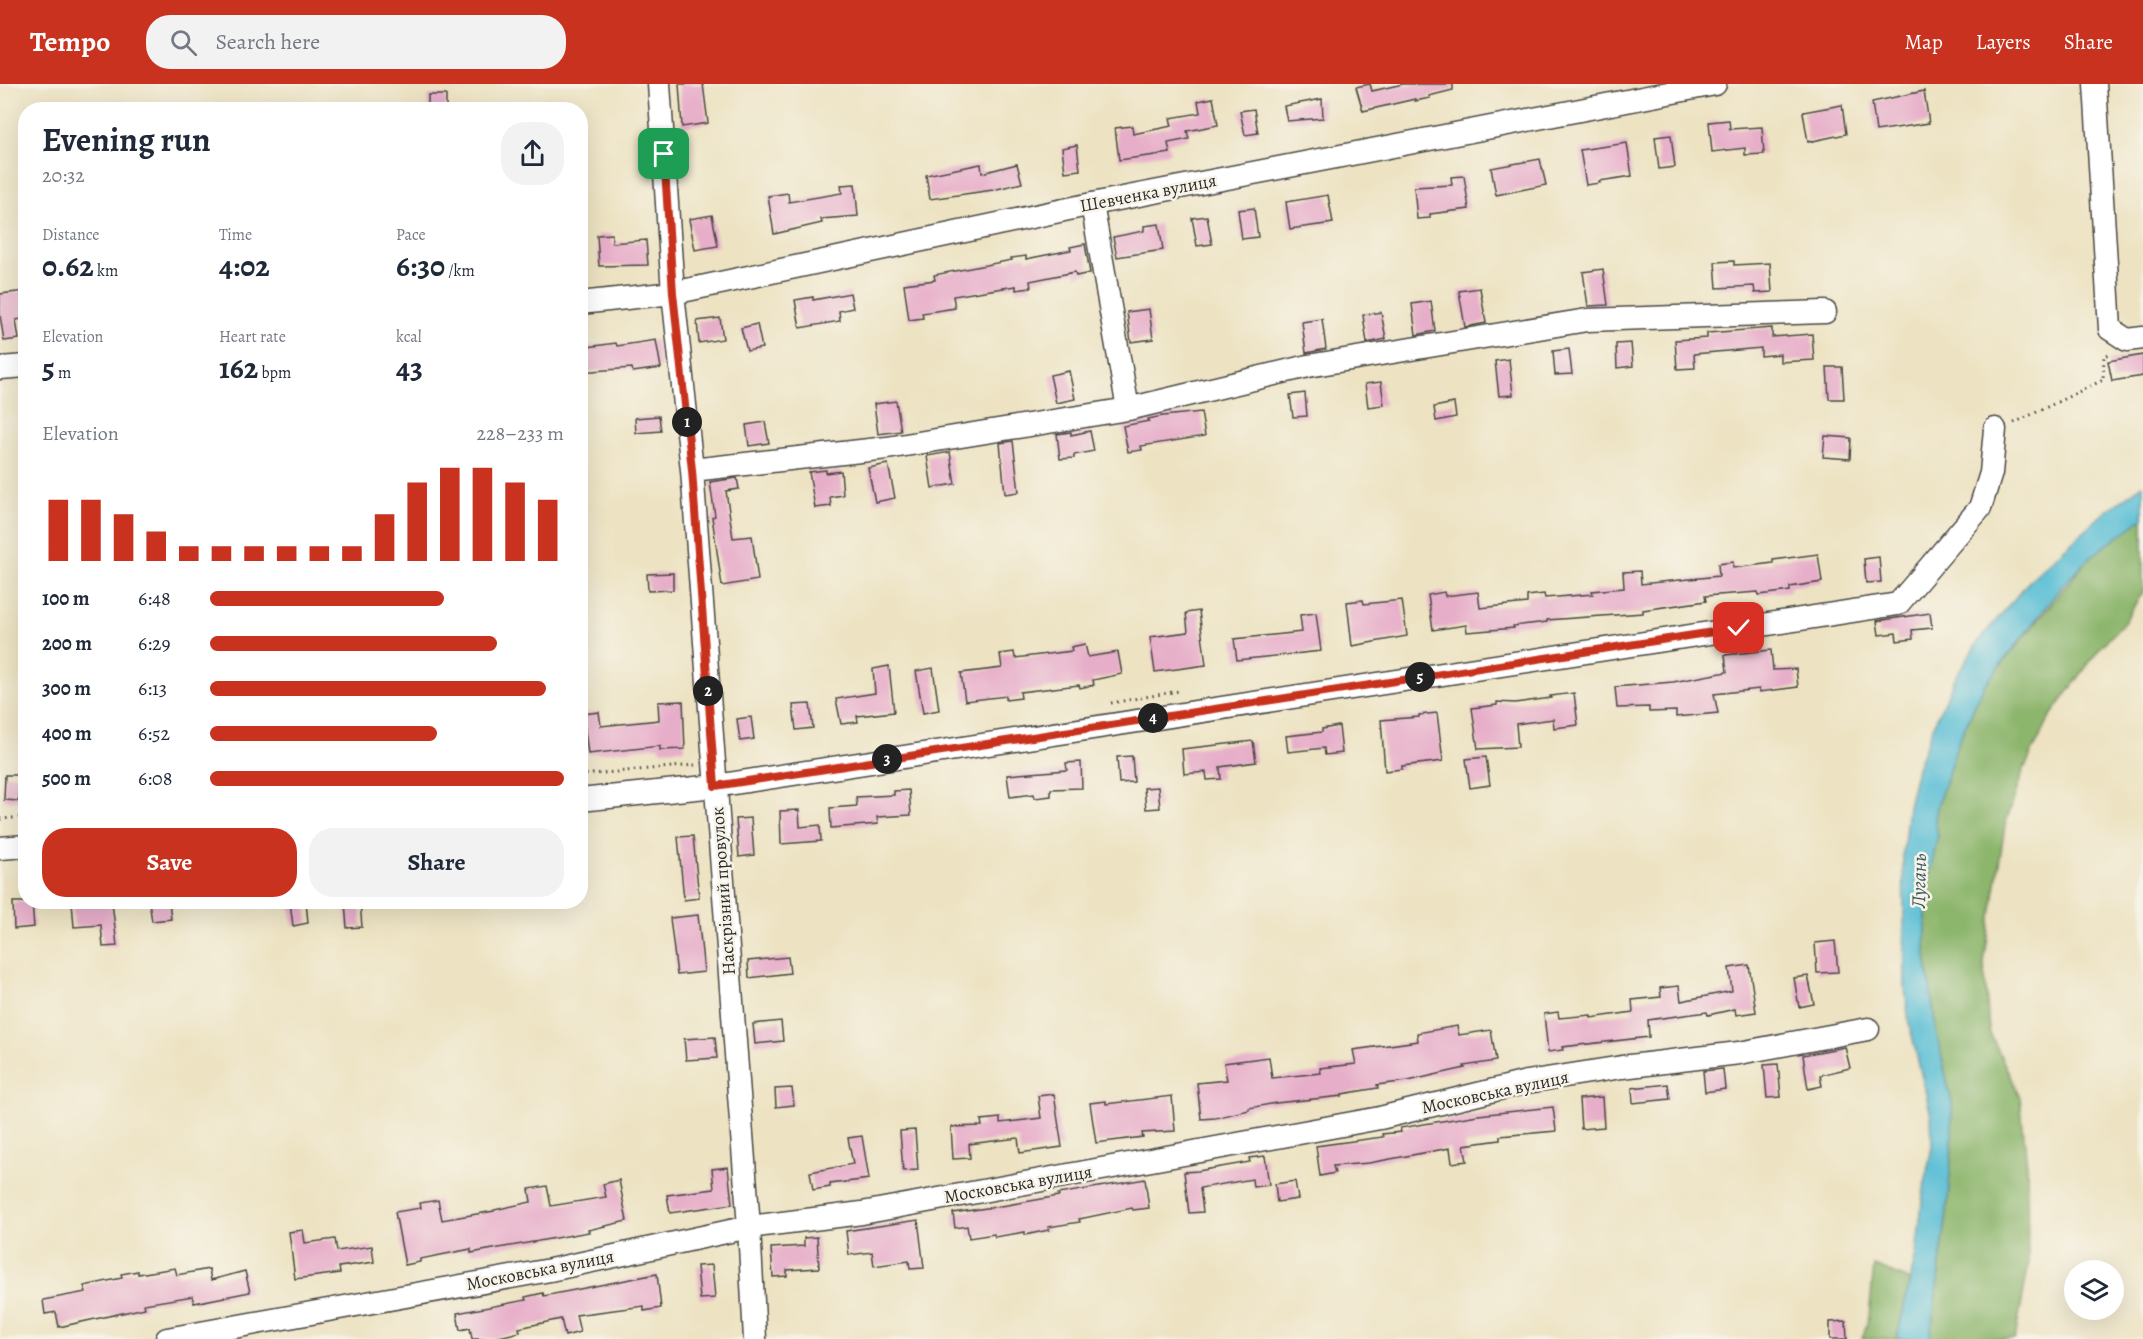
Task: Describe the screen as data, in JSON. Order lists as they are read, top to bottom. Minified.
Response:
{"streets":{"street":["Шевченка вулиця","Наскрізний провулок","Московська вулиця"]},"crossings":[["Шевченка вулиця","Наскрізний провулок"],["Наскрізний провулок","Московська вулиця"]],"water":["Лугань"],"page":{"header":"Tempo","search":"Search here","nav":["Map","Layers","Share"],"heading":["Evening run","20:32"],"stats":[["Distance","0.62 km"],["Time","4:02"],["Pace","6:30 /km"],["Elevation","5 m"],["Heart rate","162 bpm"],["kcal","43"]],"pins":["1","5","2","4","3"],"chart":["Elevation","228–233 m"],"list":[{"name":"100 m","note":"6:48"},{"name":"200 m","note":"6:29"},{"name":"300 m","note":"6:13"},{"name":"400 m","note":"6:52"},{"name":"500 m","note":"6:08"}],"buttons":["Save","Share"]}}
